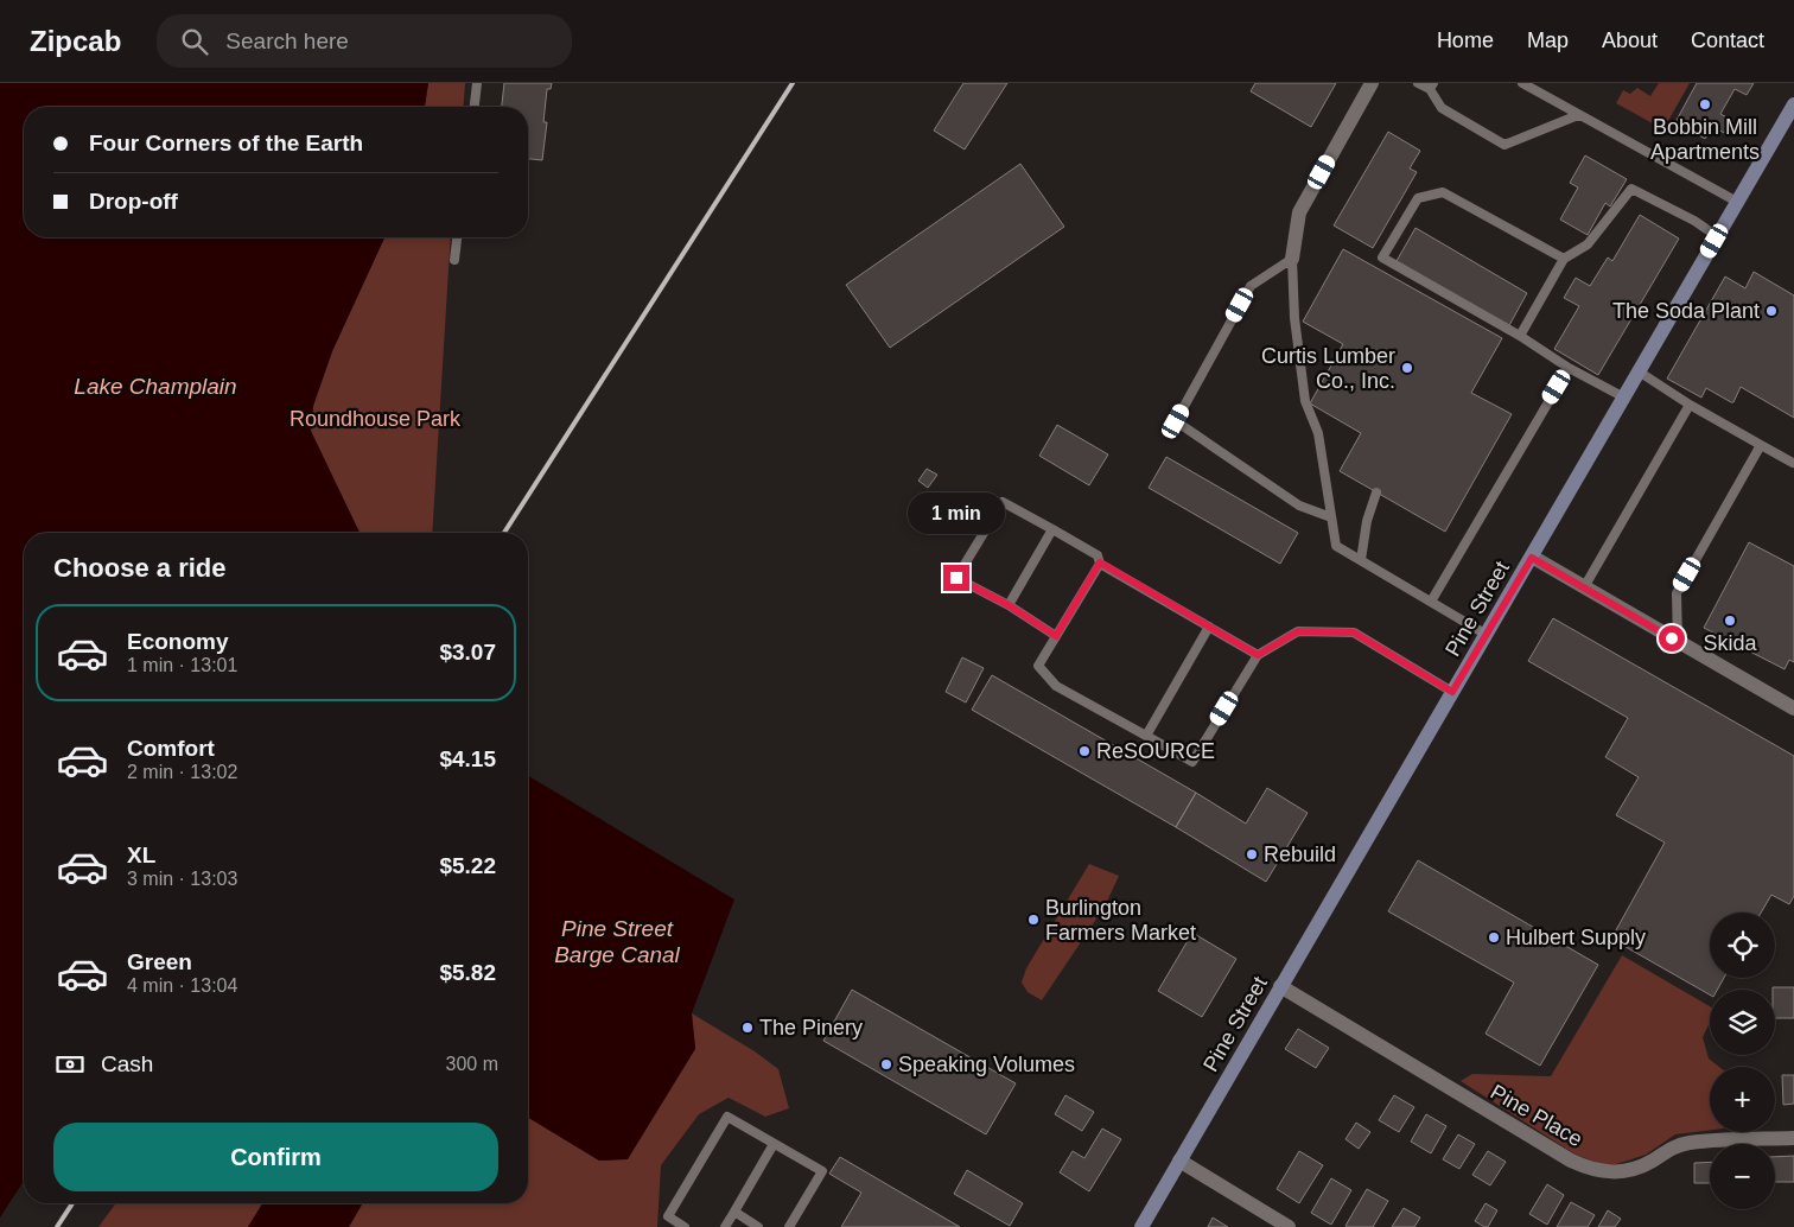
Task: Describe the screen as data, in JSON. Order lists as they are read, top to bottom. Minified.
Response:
{"streets":{"main road":["Pine Street"],"street":["Pine Place"]},"crossings":[["Pine Street","Pine Place"]],"water":["Lake Champlain","Pine Street Barge Canal"],"parks":["Roundhouse Park"],"places":["Bobbin Mill Apartments","The Soda Plant","Curtis Lumber Co., Inc.","Skida","ReSOURCE","Rebuild","Burlington Farmers Market","Hulbert Supply","The Pinery","Speaking Volumes"],"page":{"header":"Zipcab","search":"Search here","nav":["Home","Map","About","Contact"],"banner":["Four Corners of the Earth","Drop-off"],"bubble":"1 min","heading":"Choose a ride","list":[{"name":"Economy","note":"1 min · 13:01","value":"$3.07"},{"name":"Comfort","note":"2 min · 13:02","value":"$4.15"},{"name":"XL","note":"3 min · 13:03","value":"$5.22"},{"name":"Green","note":"4 min · 13:04","value":"$5.82"}],"map_buttons":["+","−"],"pay":["Cash","300 m"],"buttons":"Confirm"}}
